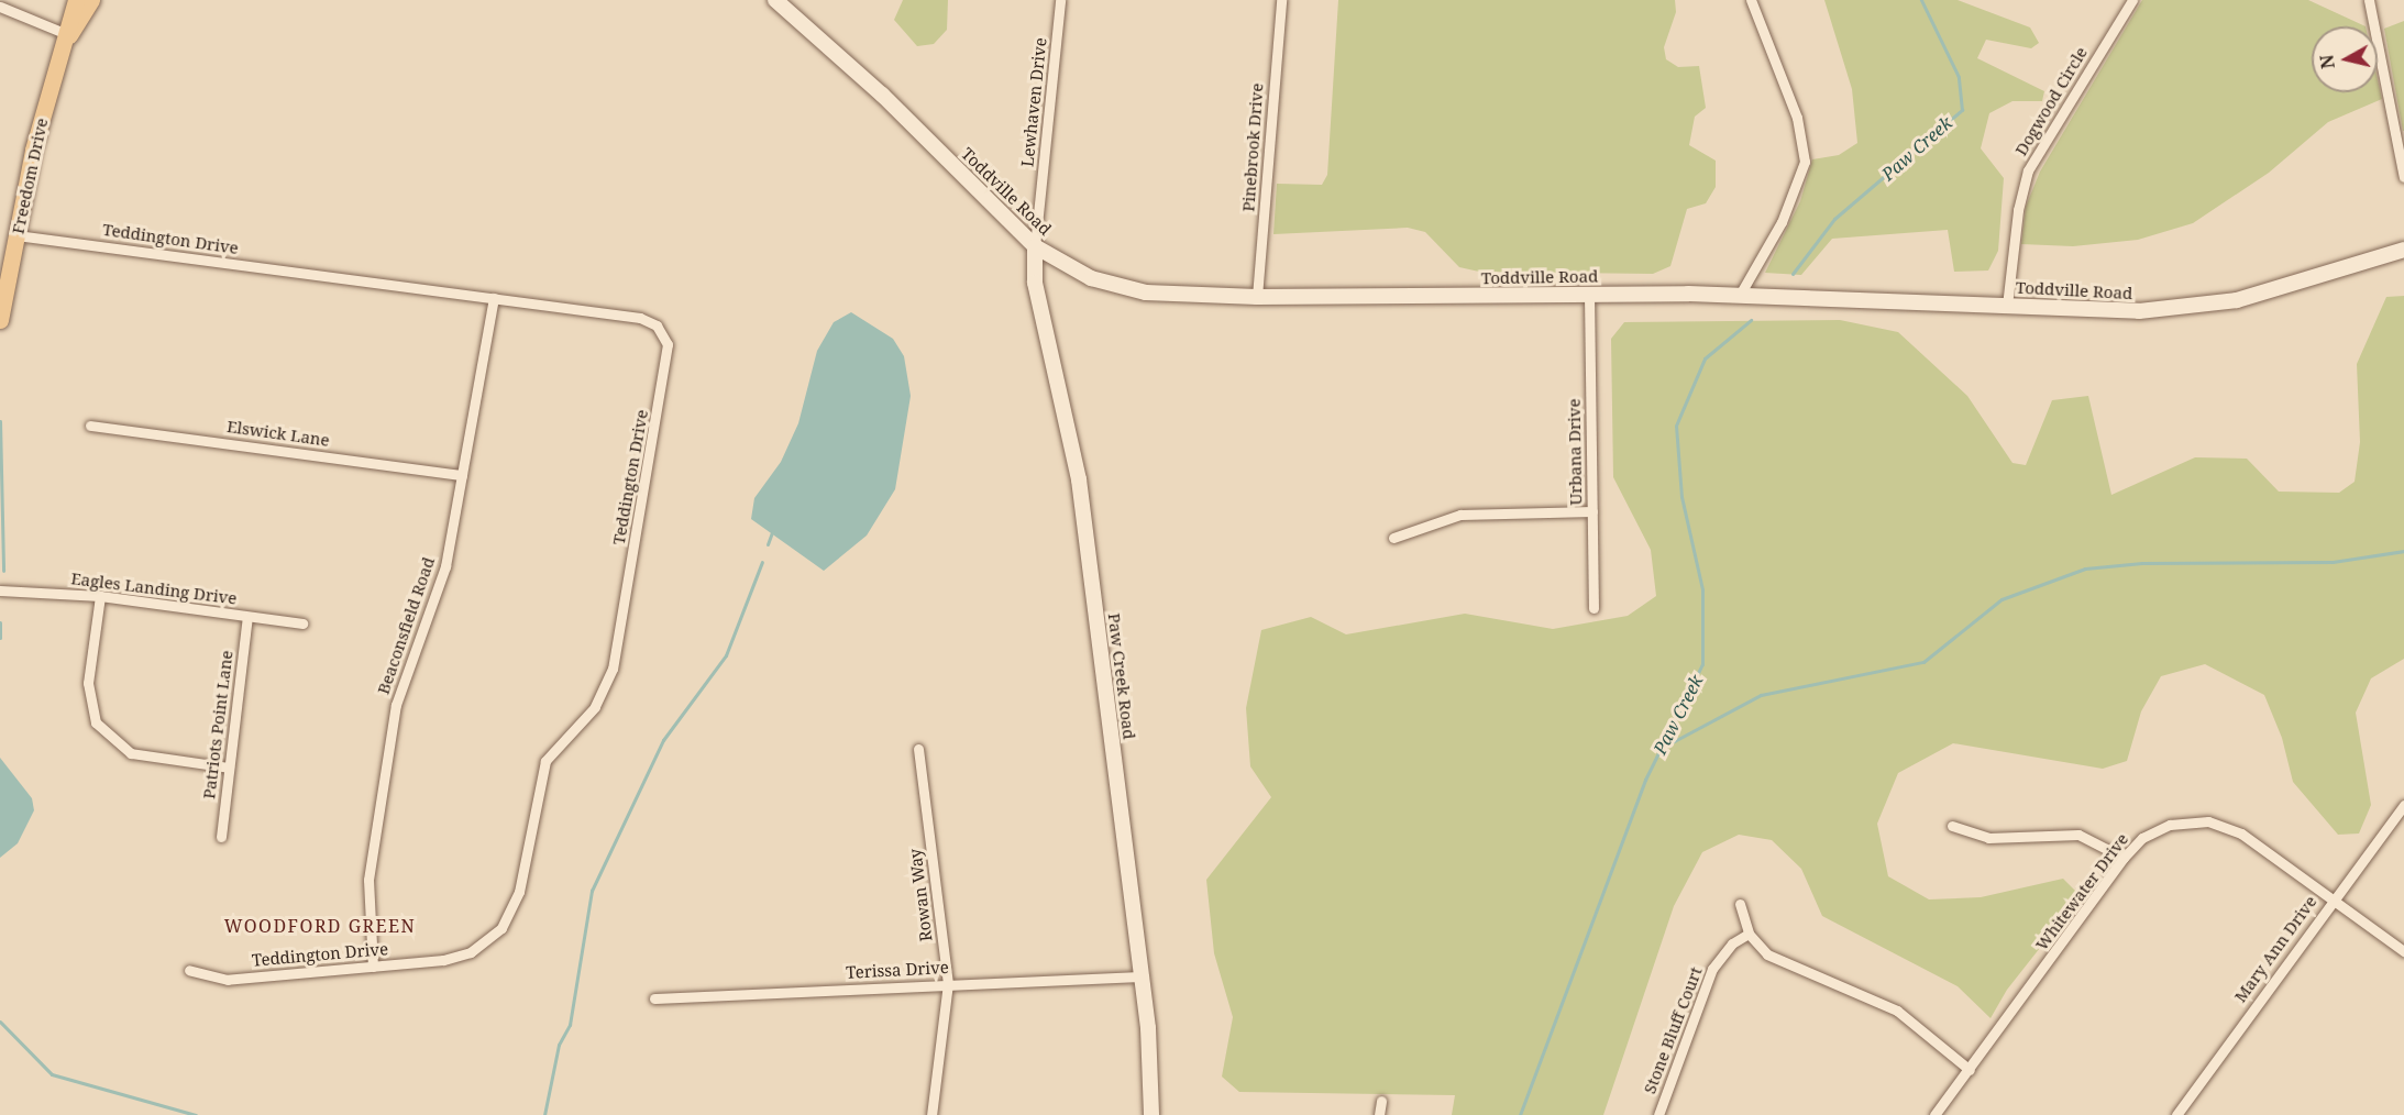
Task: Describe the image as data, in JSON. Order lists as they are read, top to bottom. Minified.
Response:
{"streets":{"main road":["Freedom Drive"],"street":["Dogwood Circle","Lewhaven Drive","Pinebrook Drive","Toddville Road","Teddington Drive","Elswick Lane","Urbana Drive","Eagles Landing Drive","Beaconsfield Road","Paw Creek Road","Patriots Point Lane","Whitewater Drive","Rowan Way","Mary Ann Drive","Terissa Drive","Stone Bluff Court"]},"crossings":[["Dogwood Circle","Toddville Road"],["Lewhaven Drive","Toddville Road"],["Lewhaven Drive","Paw Creek Road"],["Pinebrook Drive","Toddville Road"],["Freedom Drive","Teddington Drive"],["Toddville Road","Urbana Drive"],["Toddville Road","Paw Creek Road"],["Teddington Drive","Beaconsfield Road"],["Elswick Lane","Beaconsfield Road"],["Eagles Landing Drive","Patriots Point Lane"],["Paw Creek Road","Terissa Drive"],["Whitewater Drive","Mary Ann Drive"],["Rowan Way","Terissa Drive"]],"districts":["WOODFORD GREEN"],"water":["Paw Creek"],"north":"left"}
